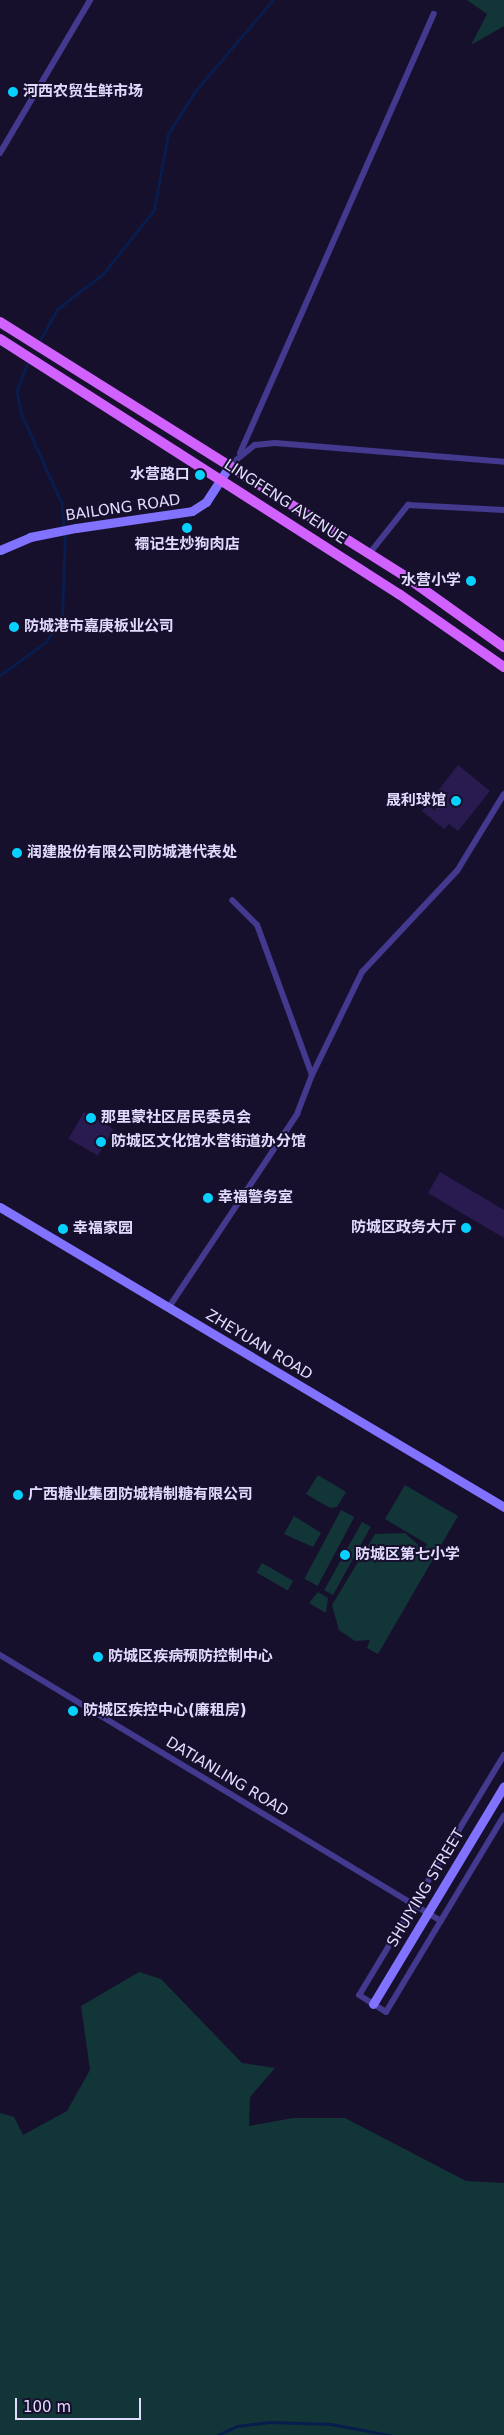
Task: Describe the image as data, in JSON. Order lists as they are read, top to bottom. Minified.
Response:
{"streets":{"main road":["LINGFENG AVENUE"],"street":["BAILONG ROAD","ZHEYUAN ROAD","DATIANLING ROAD","SHUIYING STREET"]},"crossings":[["LINGFENG AVENUE","BAILONG ROAD"],["DATIANLING ROAD","SHUIYING STREET"]],"places":["河西农贸生鲜市场","水营路口","禤记生炒狗肉店","水营小学","防城港市嘉庚板业公司","晟利球馆","润建股份有限公司防城港代表处","那里蒙社区居民委员会","防城区文化馆水营街道办分馆","幸福警务室","防城区政务大厅","幸福家园","广西糖业集团防城精制糖有限公司","防城区第七小学","防城区疾病预防控制中心","防城区疾控中心(廉租房)"],"scale_bar":"100 m"}
